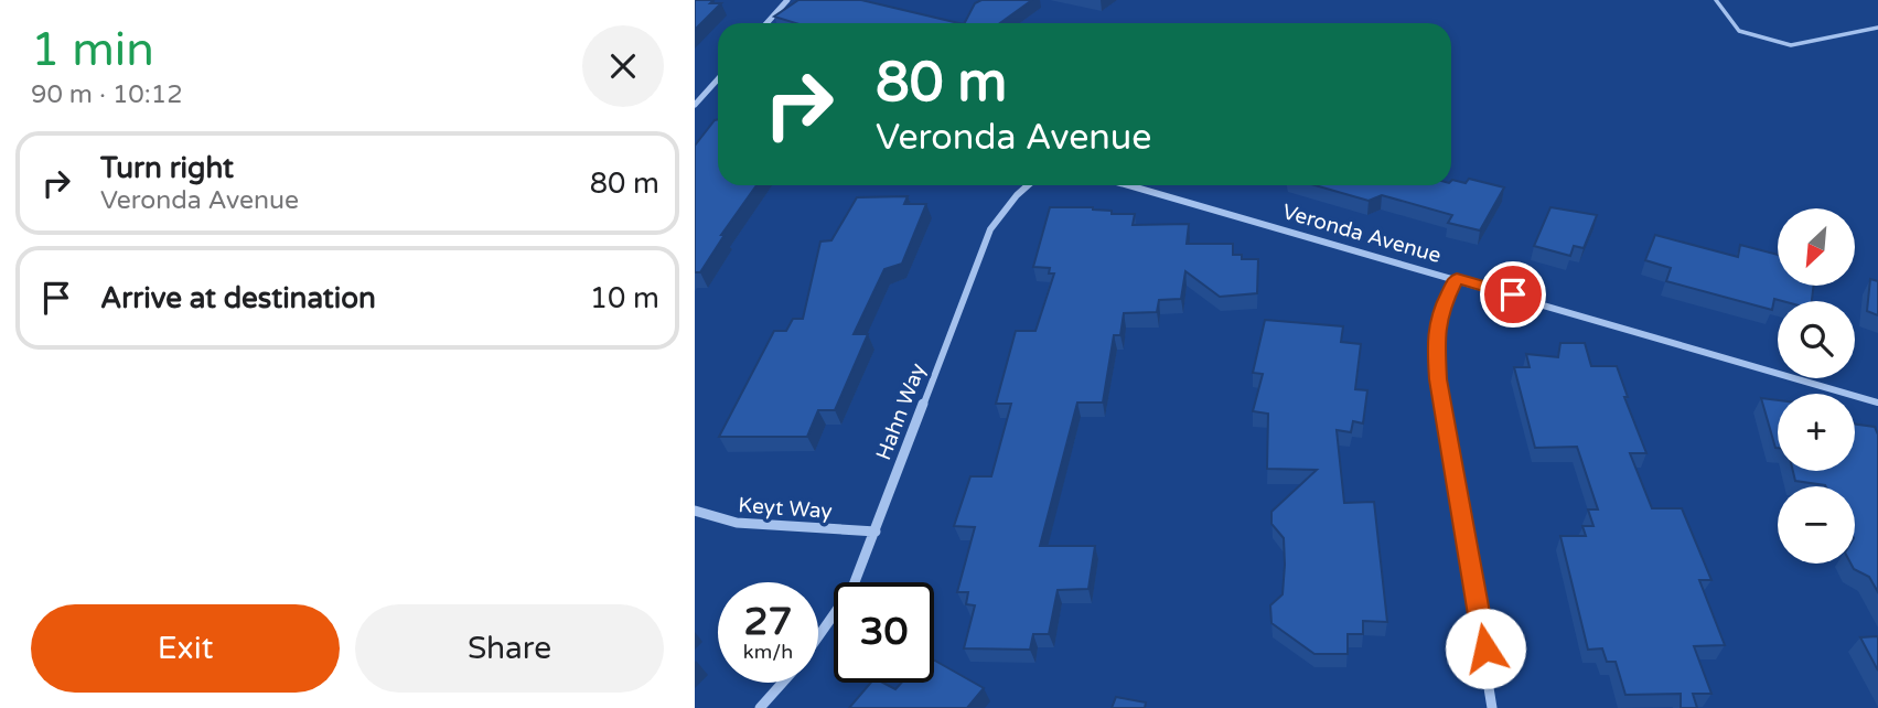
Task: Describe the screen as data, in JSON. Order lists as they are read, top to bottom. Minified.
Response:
{"streets":{"street":["Veronda Avenue","Hahn Way","Keyt Way"]},"crossings":[["Hahn Way","Keyt Way"]],"north":"bottom left","page":{"heading":["1 min","90 m · 10:12"],"turn":["80 m","Veronda Avenue"],"list":[{"name":"Turn right","note":"Veronda Avenue","value":"80 m"},{"name":"Arrive at destination","value":"10 m"}],"map_buttons":["+","−"],"speed":"27 km/h","limit":"30","buttons":["Exit","Share"]}}
